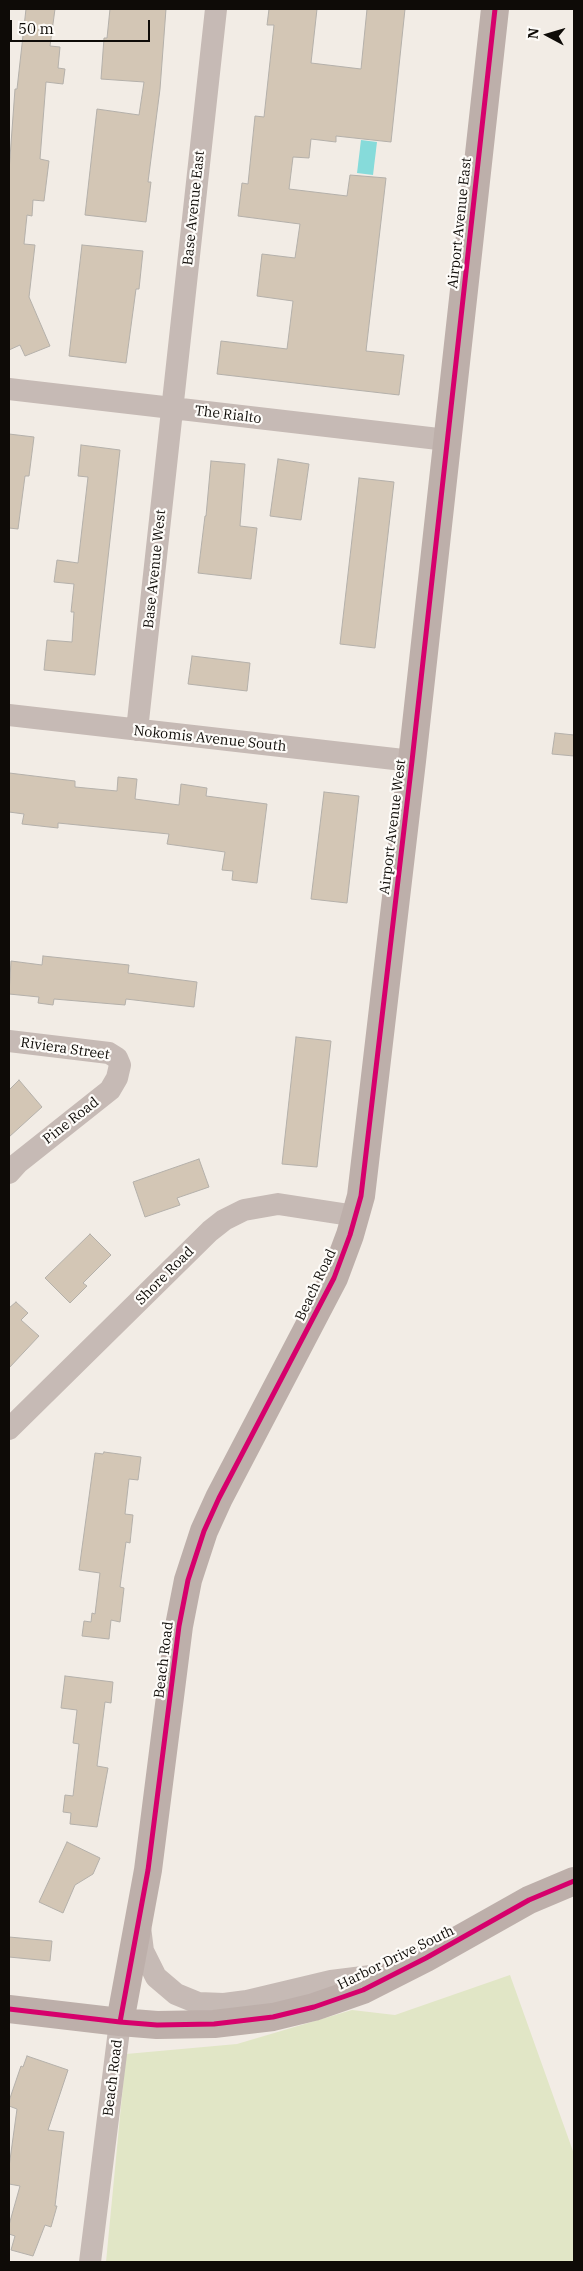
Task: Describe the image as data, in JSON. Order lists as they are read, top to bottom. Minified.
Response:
{"streets":{"street":["Base Avenue East","Airport Avenue East","The Rialto","Base Avenue West","Nokomis Avenue South","Airport Avenue West","Riviera Street","Pine Road","Shore Road","Beach Road","Harbor Drive South"]},"crossings":[["Base Avenue East","The Rialto"],["Base Avenue East","Base Avenue West"],["Airport Avenue East","The Rialto"],["Airport Avenue East","Airport Avenue West"],["The Rialto","Base Avenue West"],["The Rialto","Airport Avenue West"],["Base Avenue West","Nokomis Avenue South"],["Nokomis Avenue South","Airport Avenue West"],["Airport Avenue West","Shore Road"],["Airport Avenue West","Beach Road"],["Riviera Street","Pine Road"],["Shore Road","Beach Road"],["Beach Road","Harbor Drive South"]],"scale_bar":"50 m","north":"left"}
